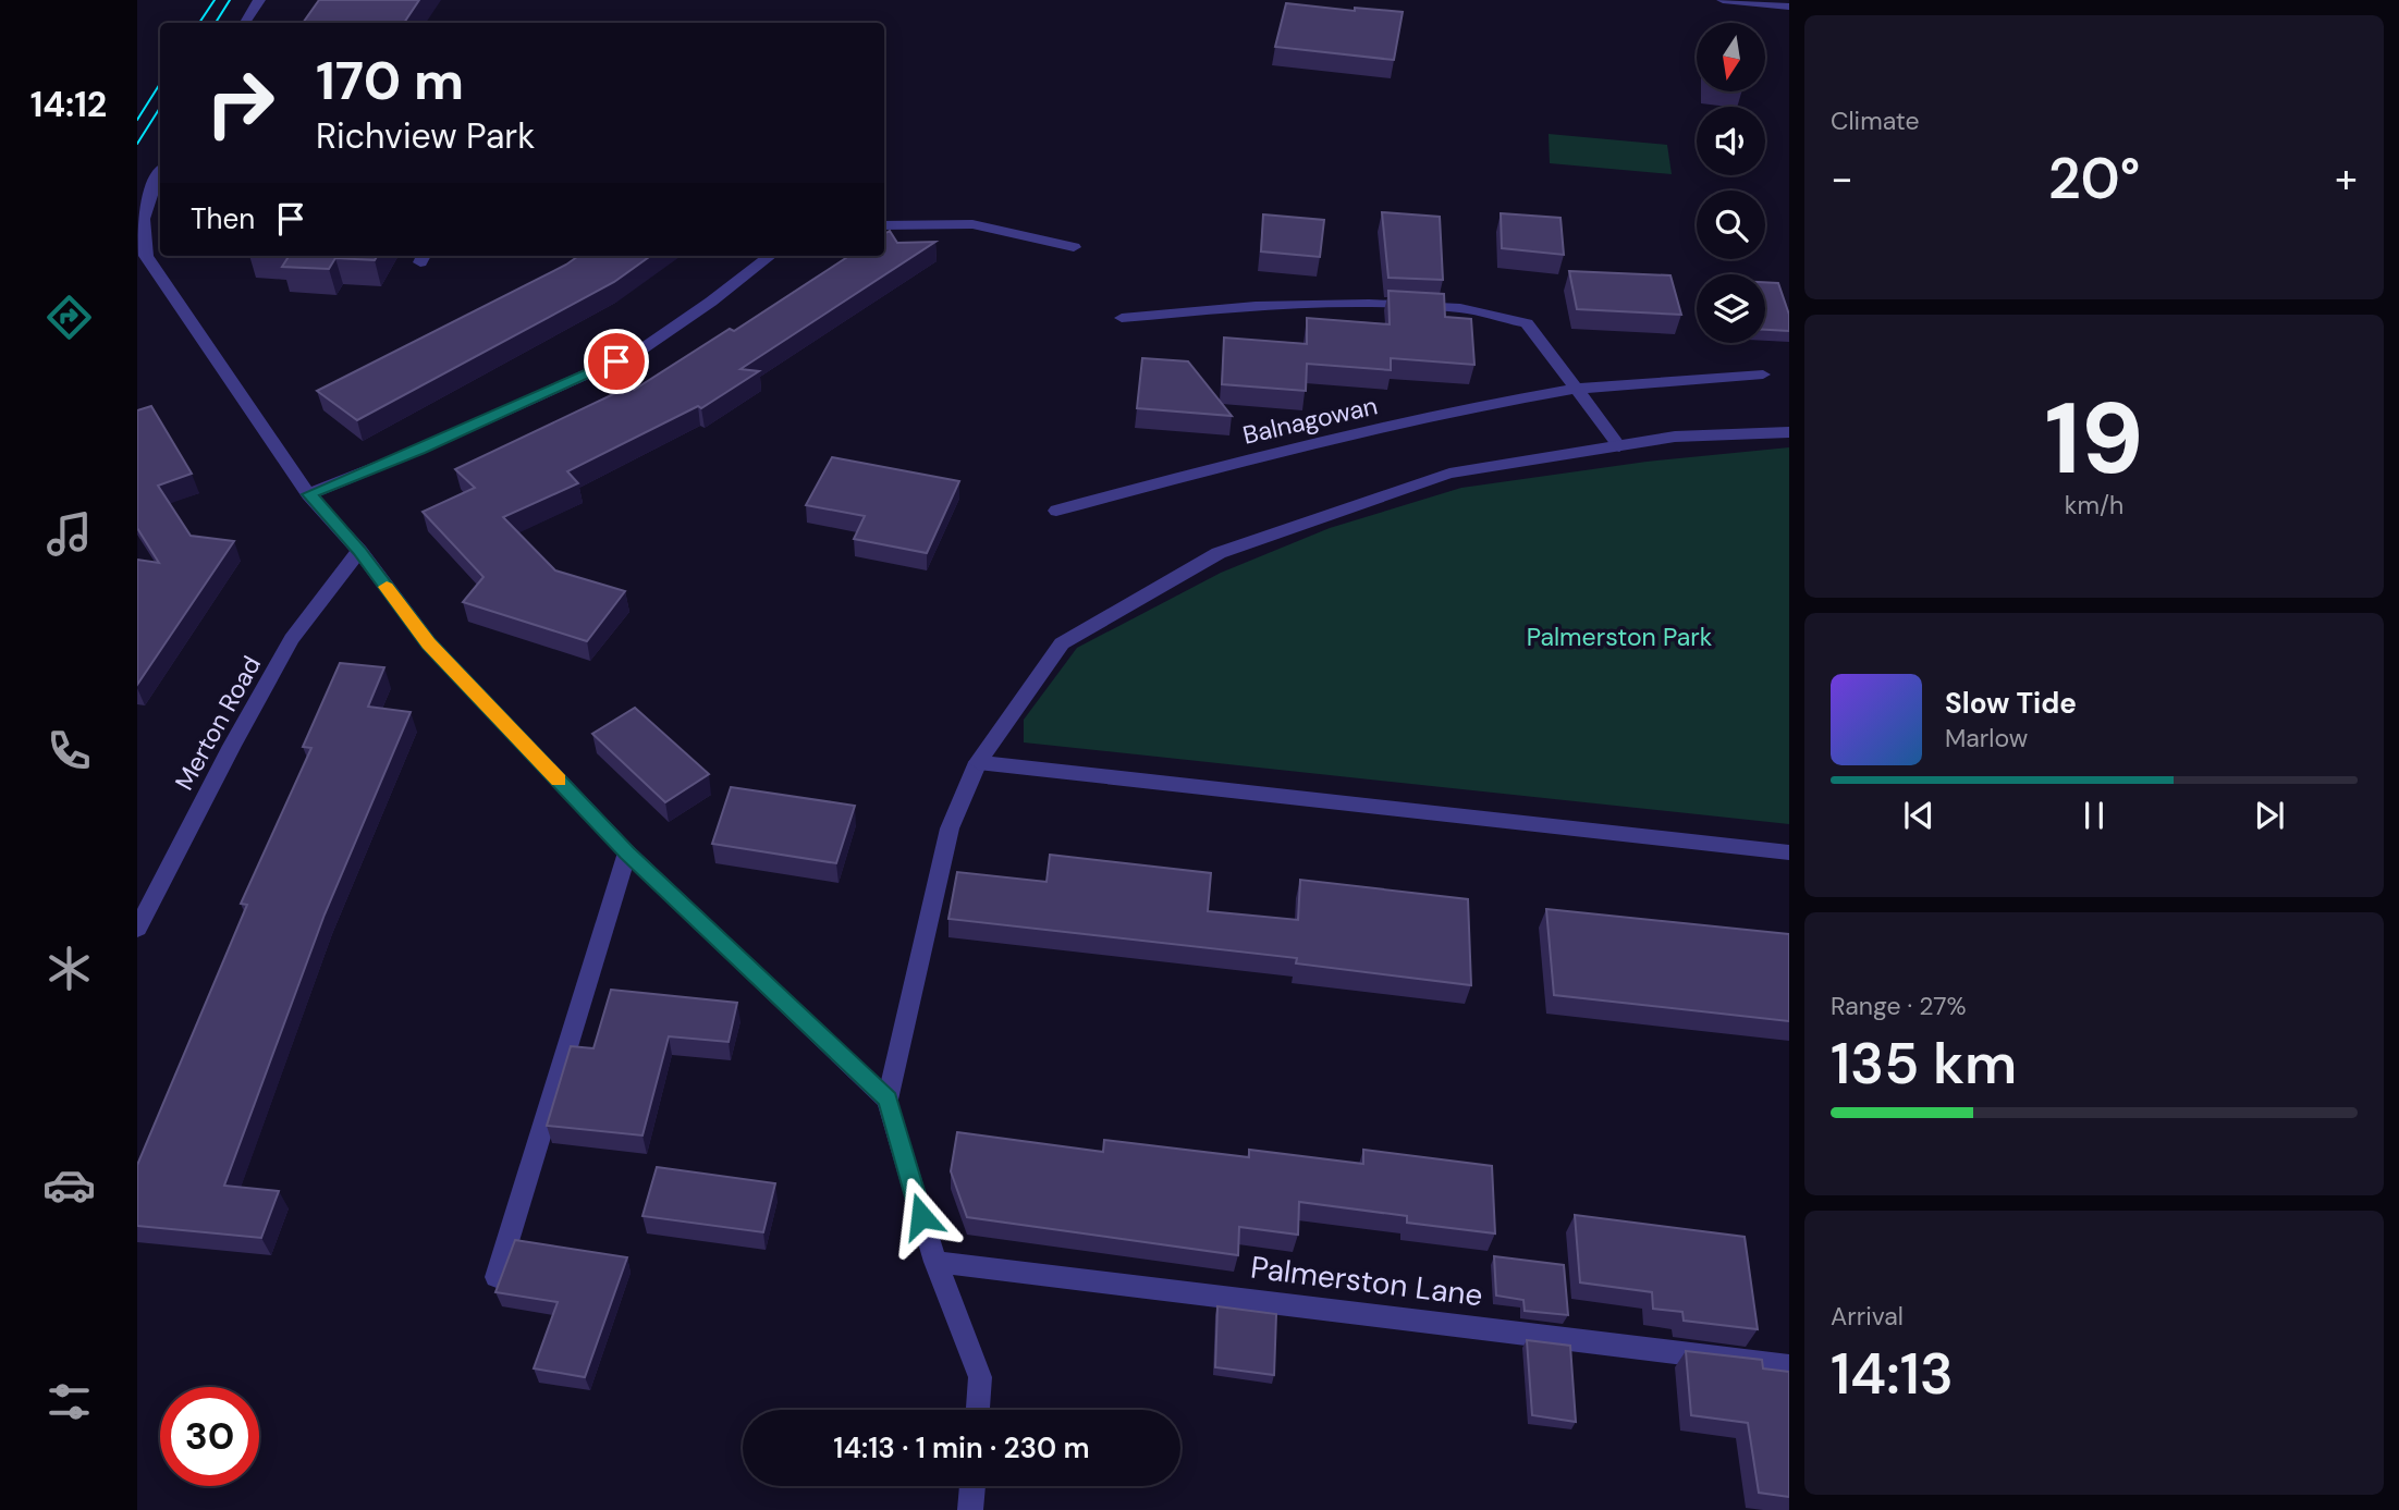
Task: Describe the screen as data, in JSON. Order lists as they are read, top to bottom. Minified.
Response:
{"streets":{"street":["Balnagowan","Merton Road","Palmerston Lane"]},"parks":["Palmerston Park"],"north":"bottom","page":{"tabs":"14:12","tile":["Climate",["19","km/h"],["Range · 27%","135 km"],["Arrival","14:13"]],"turn":["170 m","Richview Park"],"heat":["−","20°","+"],"then":"Then","song":["Slow Tide","Marlow"],"limit":"30","trip":"14:13 · 1 min · 230 m"}}
